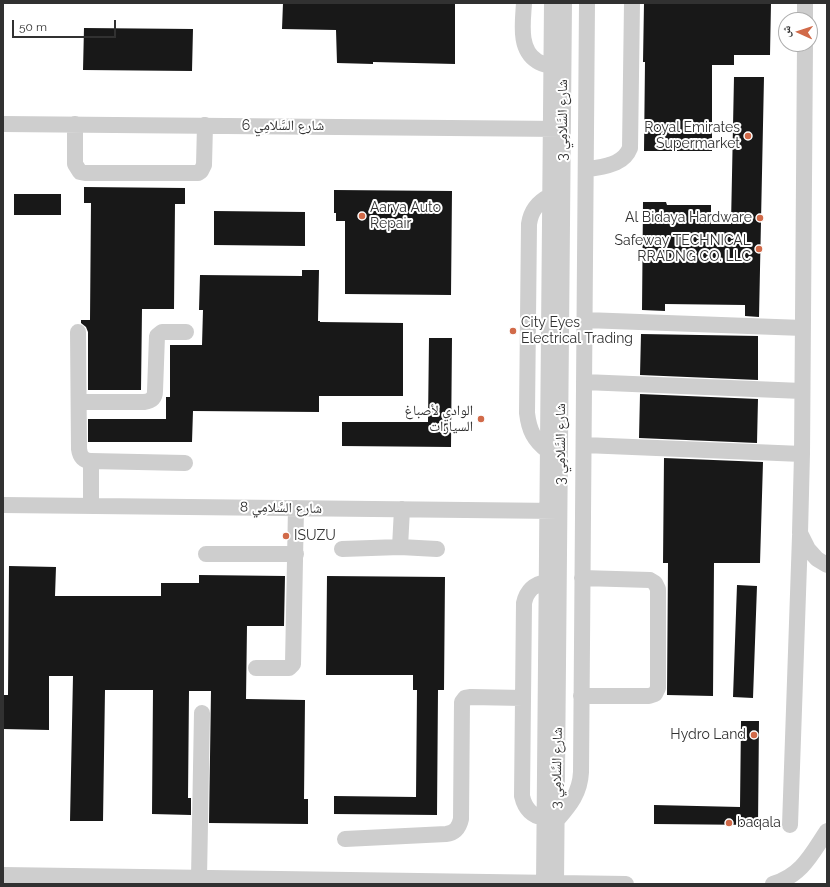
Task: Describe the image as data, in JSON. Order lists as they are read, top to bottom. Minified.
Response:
{"streets":{"street":["شارع السَّلامِي 3","شارع السَّلامِي 6","شارع السَّلامِي 8"]},"crossings":[["شارع السَّلامِي 3","شارع السَّلامِي 6"],["شارع السَّلامِي 3","شارع السَّلامِي 8"]],"places":["Royal Emirates Supermarket","Aarya Auto Repair","Al Bidaya Hardware","Safeway TECHNICAL RRADNG CO. LLC","City Eyes Electrical Trading","الوادي لأصباغ السيارات","ISUZU","Hydro Land","baqala"],"scale_bar":"50 m","north":"left"}
